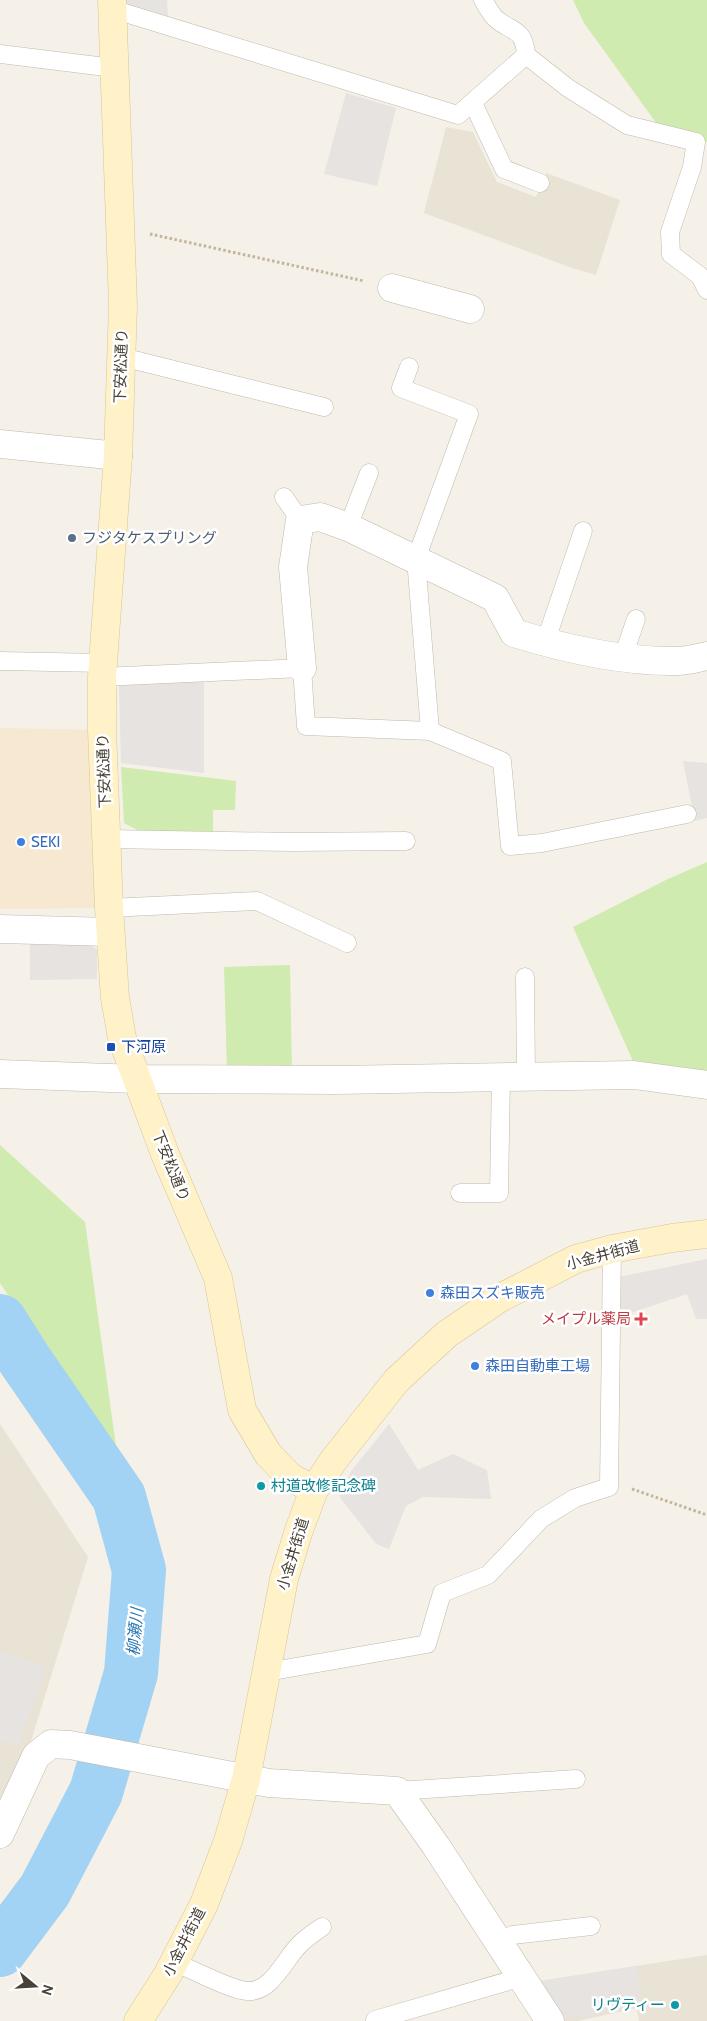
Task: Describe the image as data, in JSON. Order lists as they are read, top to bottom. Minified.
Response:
{"streets":{"street":["下安松通り","小金井街道"]},"crossings":[["下安松通り","小金井街道"]],"water":["柳瀬川"],"places":{"other":["フジタケスプリング","SEKI","森田スズキ販売","森田自動車工場","村道改修記念碑","リヴティー"],"transit":["下河原"],"health":["メイプル薬局"]},"north":"right"}
